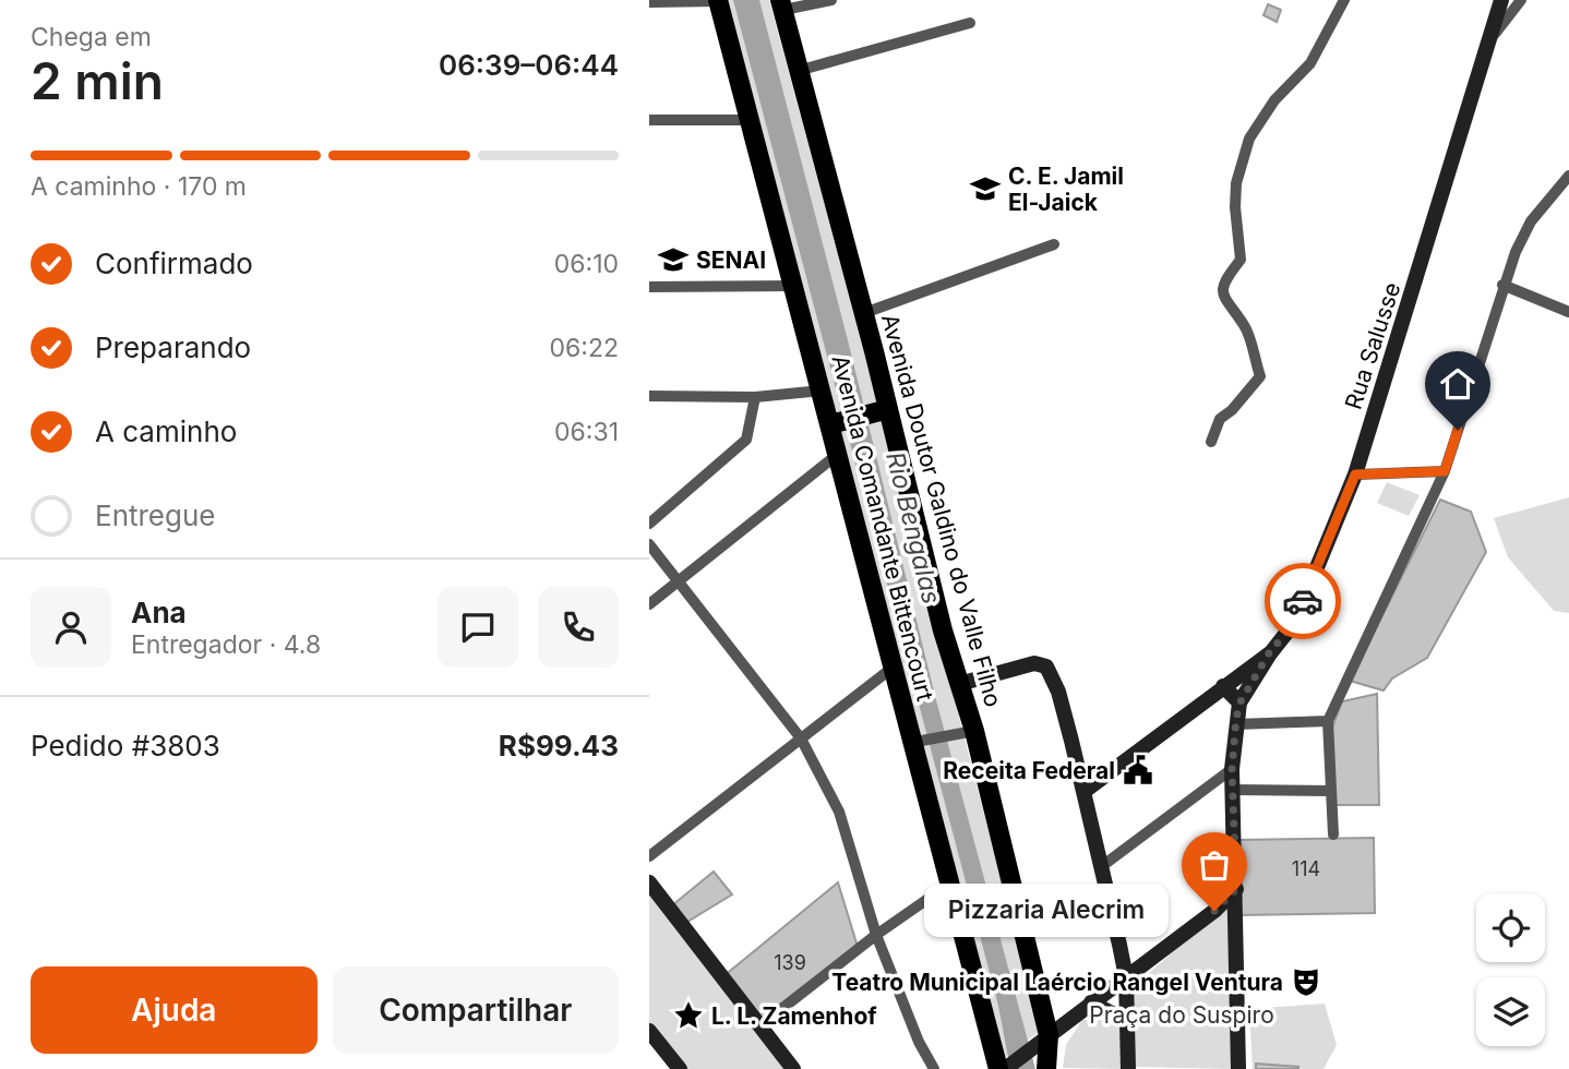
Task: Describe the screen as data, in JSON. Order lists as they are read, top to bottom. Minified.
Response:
{"streets":{"main road":["Avenida Doutor Galdino do Valle Filho","Avenida Comandante Bittencourt"],"street":["Rua Salusse"]},"water":["Rio Bengalas"],"parks":["Praça do Suspiro"],"places":{"school or university":["C. E. Jamil El-Jaick","SENAI"],"public building":["Receita Federal"],"other":["Pizzaria Alecrim"],"theatre":["Teatro Municipal Laércio Rangel Ventura"],"place":["L. L. Zamenhof"]},"house_numbers":["114","139"],"page":{"heading":["2 min","Chega em","06:39–06:44"],"panel":["Ana","Entregador · 4.8","Pedido #3803","R$99.43"],"bar":"A caminho · 170 m","list":[["Confirmado","06:10"],["Preparando","06:22"],["A caminho","06:31"],"Entregue"],"bubble":"Pizzaria Alecrim","buttons":["Ajuda","Compartilhar"]}}
